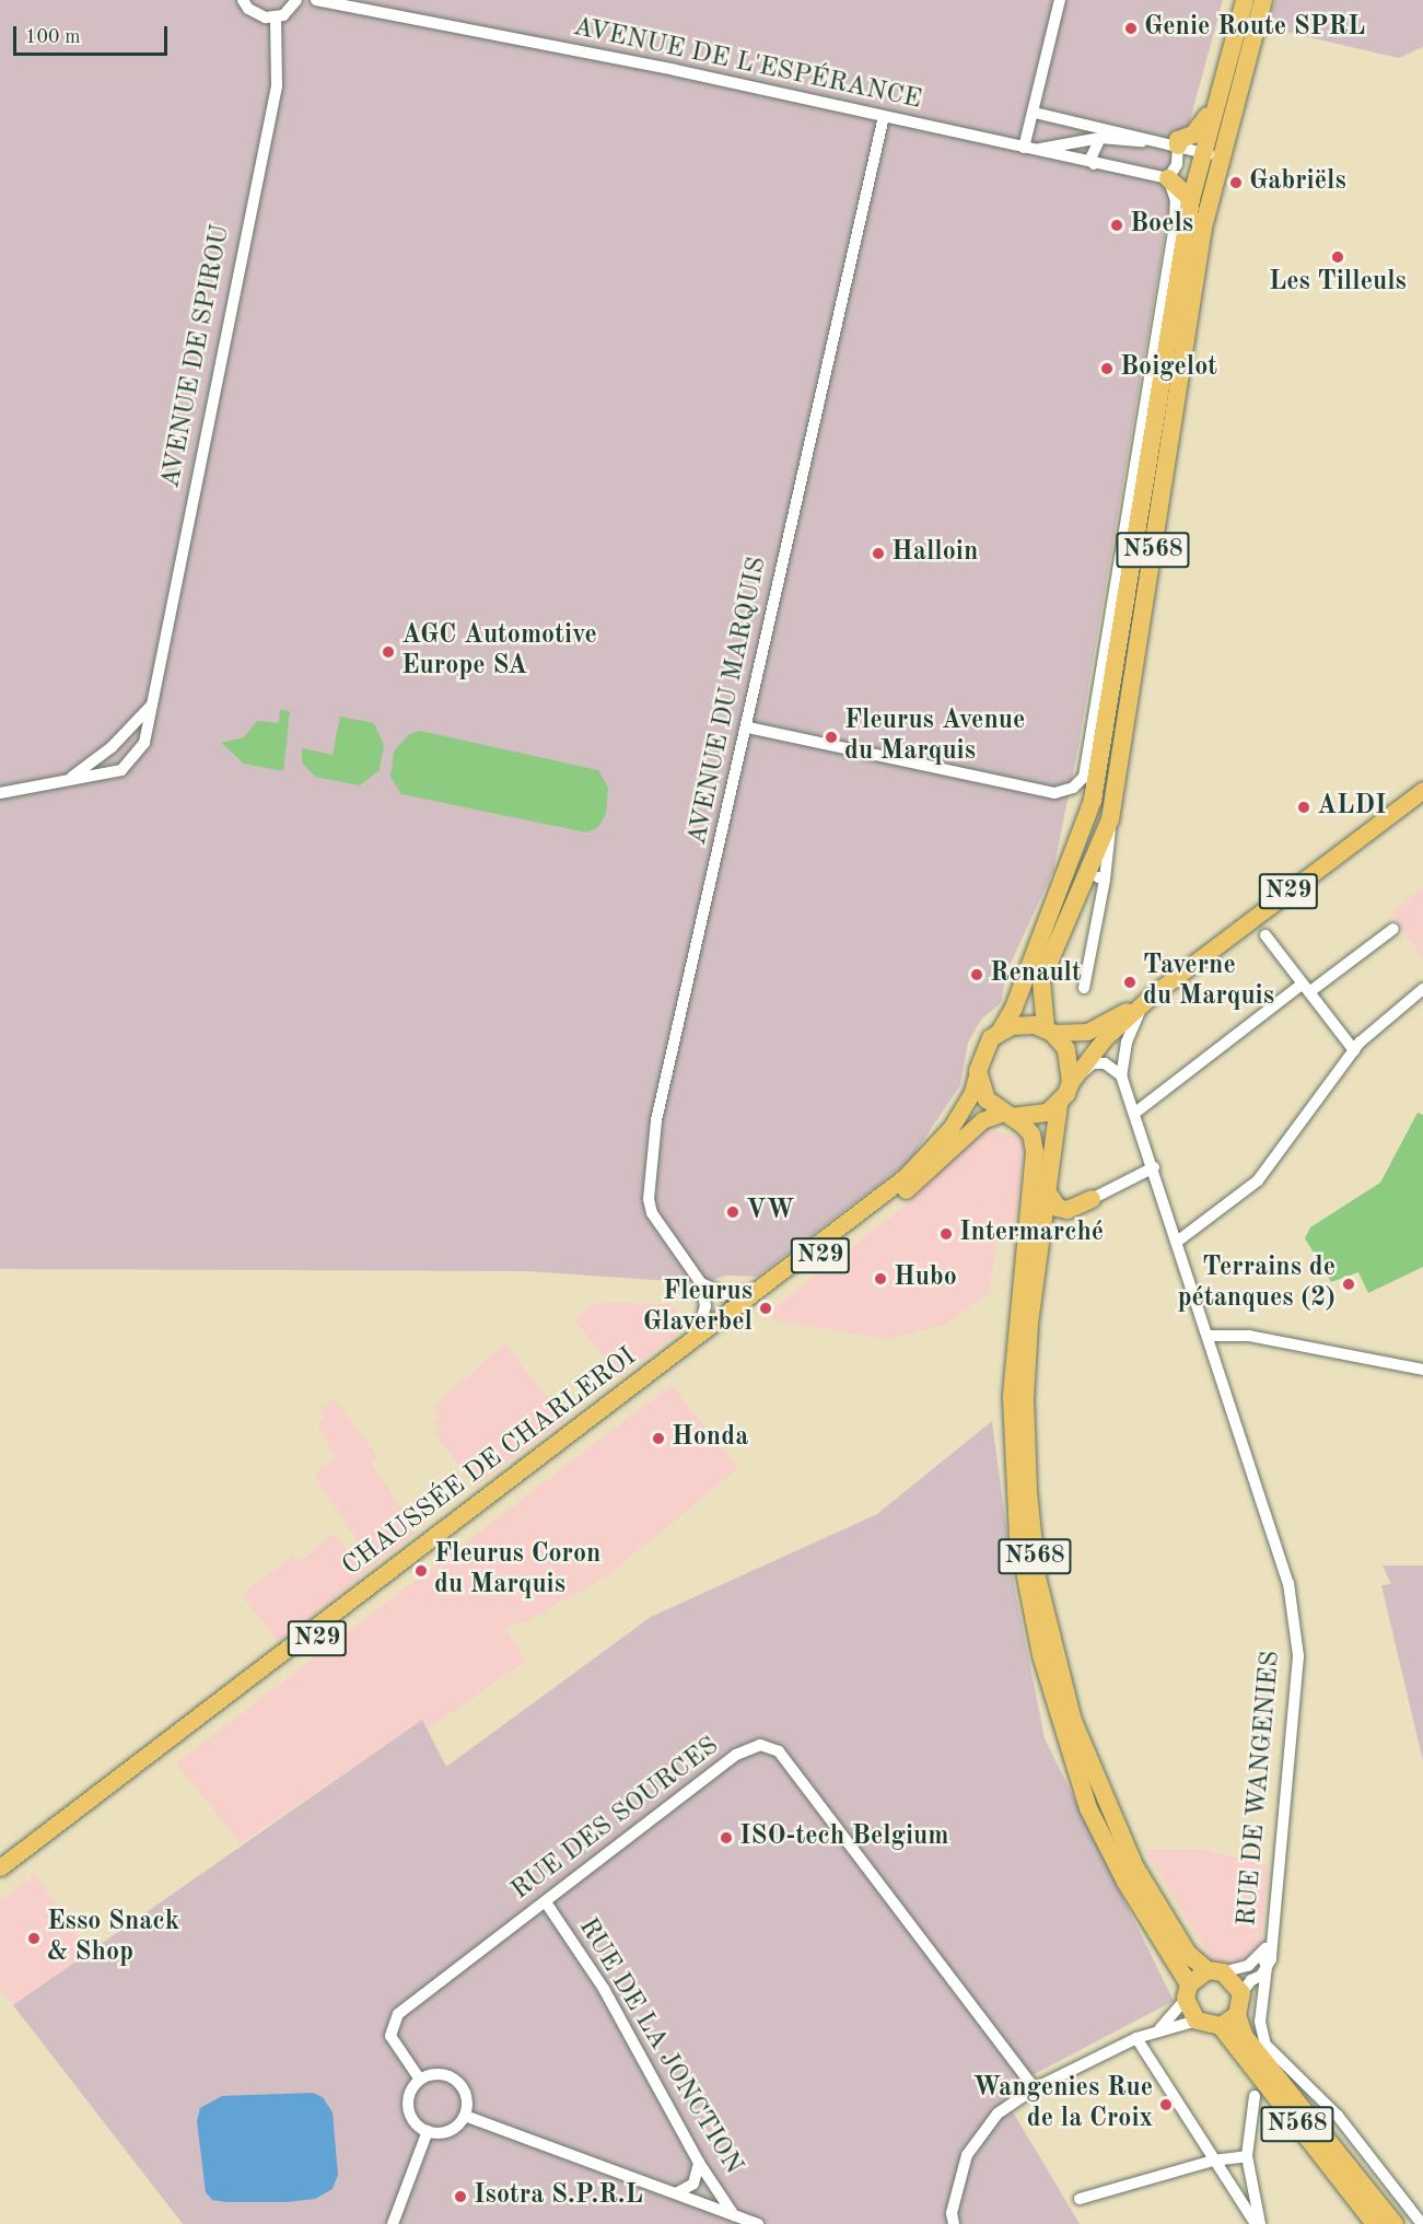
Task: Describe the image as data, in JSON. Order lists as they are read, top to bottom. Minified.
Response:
{"streets":{"highway":["N568"],"main road":["N29","CHAUSSÉE DE CHARLEROI"],"street":["AVENUE DE L'ESPÉRANCE","AVENUE DE SPIROU","AVENUE DU MARQUIS","RUE DE WANGENIES","RUE DES SOURCES","RUE DE LA JONCTION"]},"crossings":[["AVENUE DE L'ESPÉRANCE","AVENUE DU MARQUIS"],["N568","N29"],["N568","CHAUSSÉE DE CHARLEROI"],["N568","RUE DE WANGENIES"],["N29","CHAUSSÉE DE CHARLEROI"],["RUE DES SOURCES","RUE DE LA JONCTION"]],"places":["Genie Route SPRL","Gabriëls","Boels","Les Tilleuls","Boigelot","Halloin","AGC Automotive Europe SA","Fleurus Avenue du Marquis","ALDI","Renault","Taverne du Marquis","VW","Intermarché","Hubo","Terrains de pétanques (2)","Fleurus Glaverbel","Honda","Fleurus Coron du Marquis","ISO-tech Belgium","Esso Snack & Shop","Wangenies Rue de la Croix","Isotra S.P.R.L"],"scale_bar":"100 m"}
